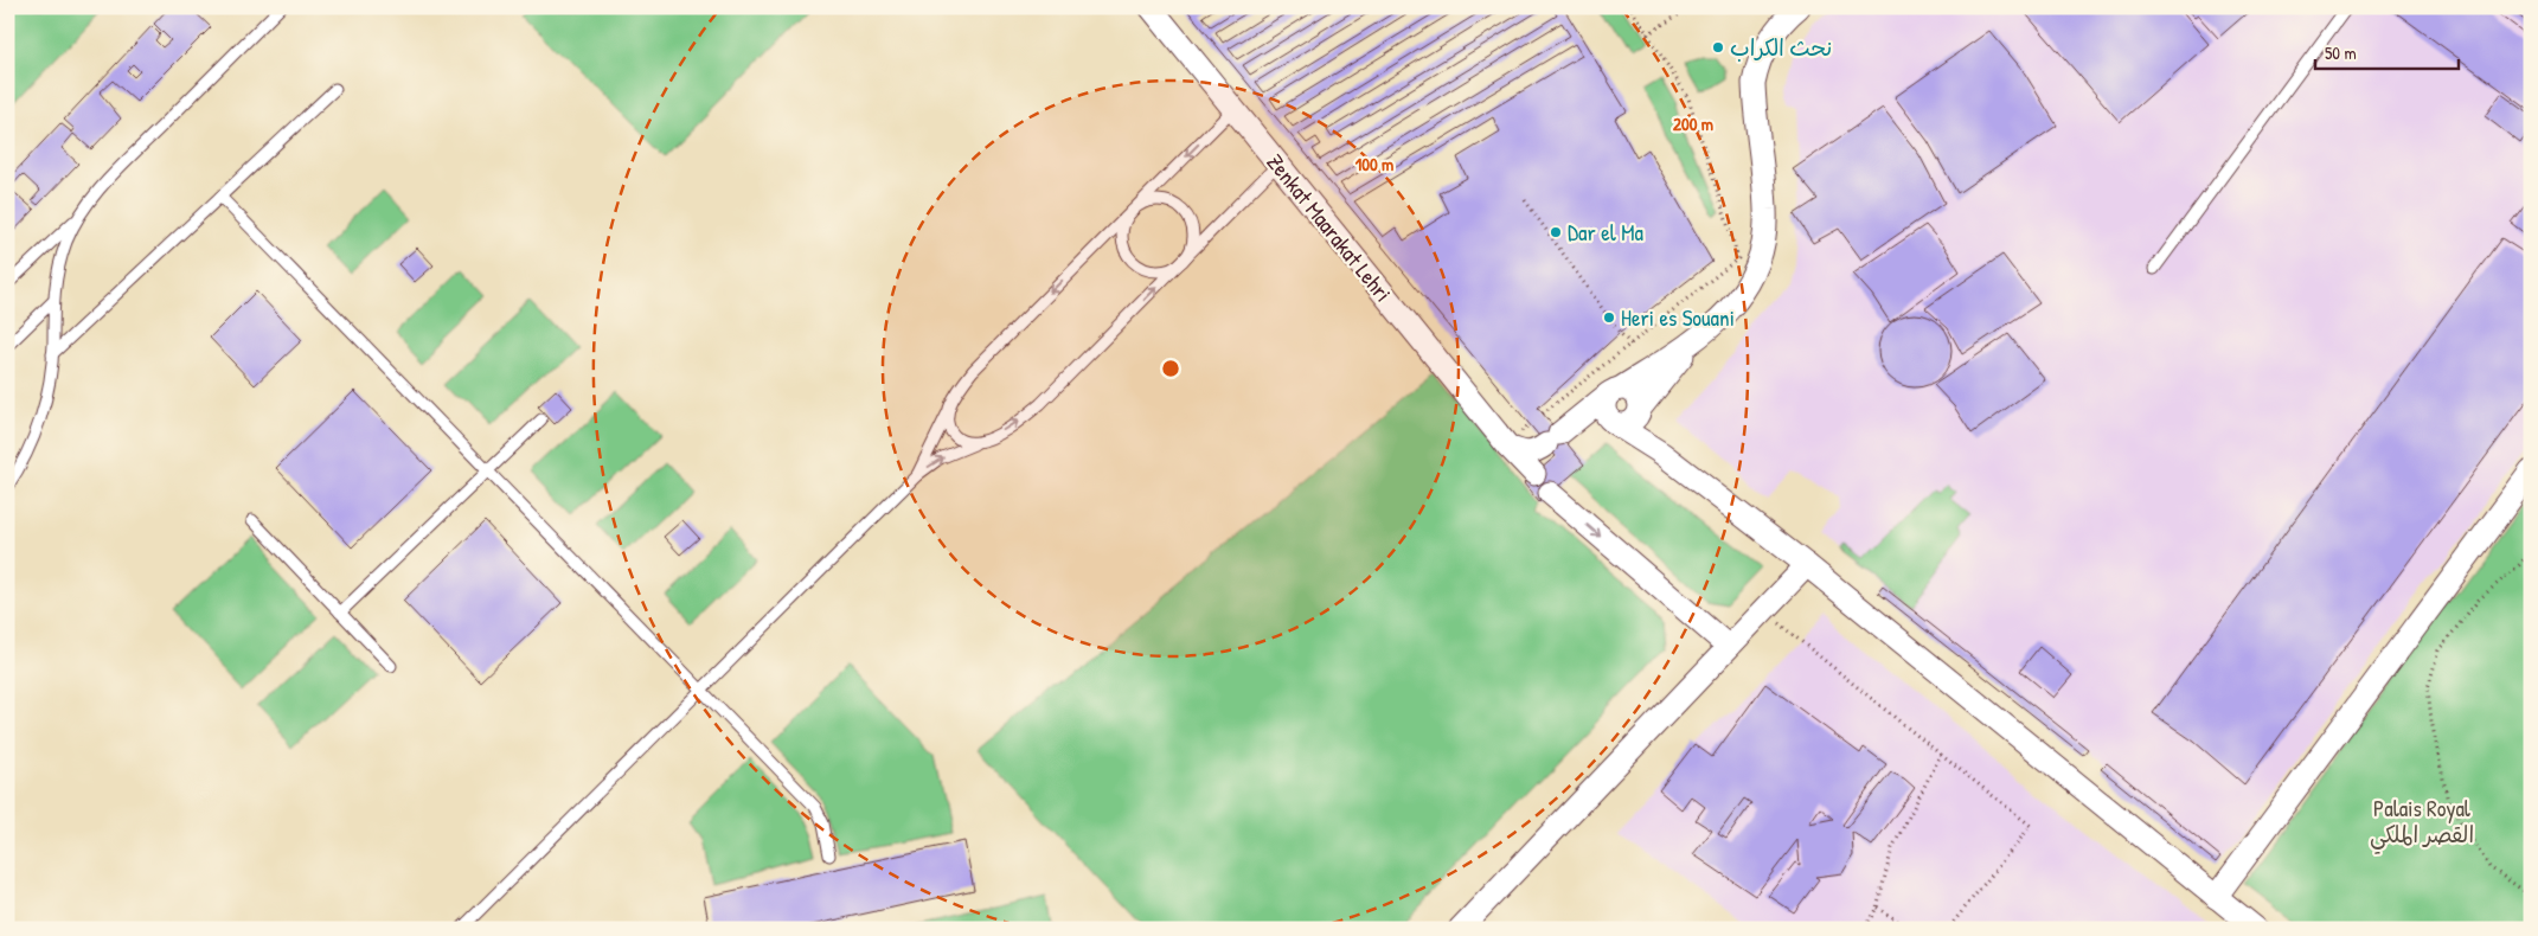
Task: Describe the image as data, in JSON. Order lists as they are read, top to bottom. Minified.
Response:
{"streets":{"street":["Zenkat Maarakat Lehri"]},"parks":["Palais Royal القصر الملكي"],"places":["نحث الكراب","Dar el Ma","Heri es Souani"],"scale_bar":"50 m","rings":["200 m","100 m"]}
